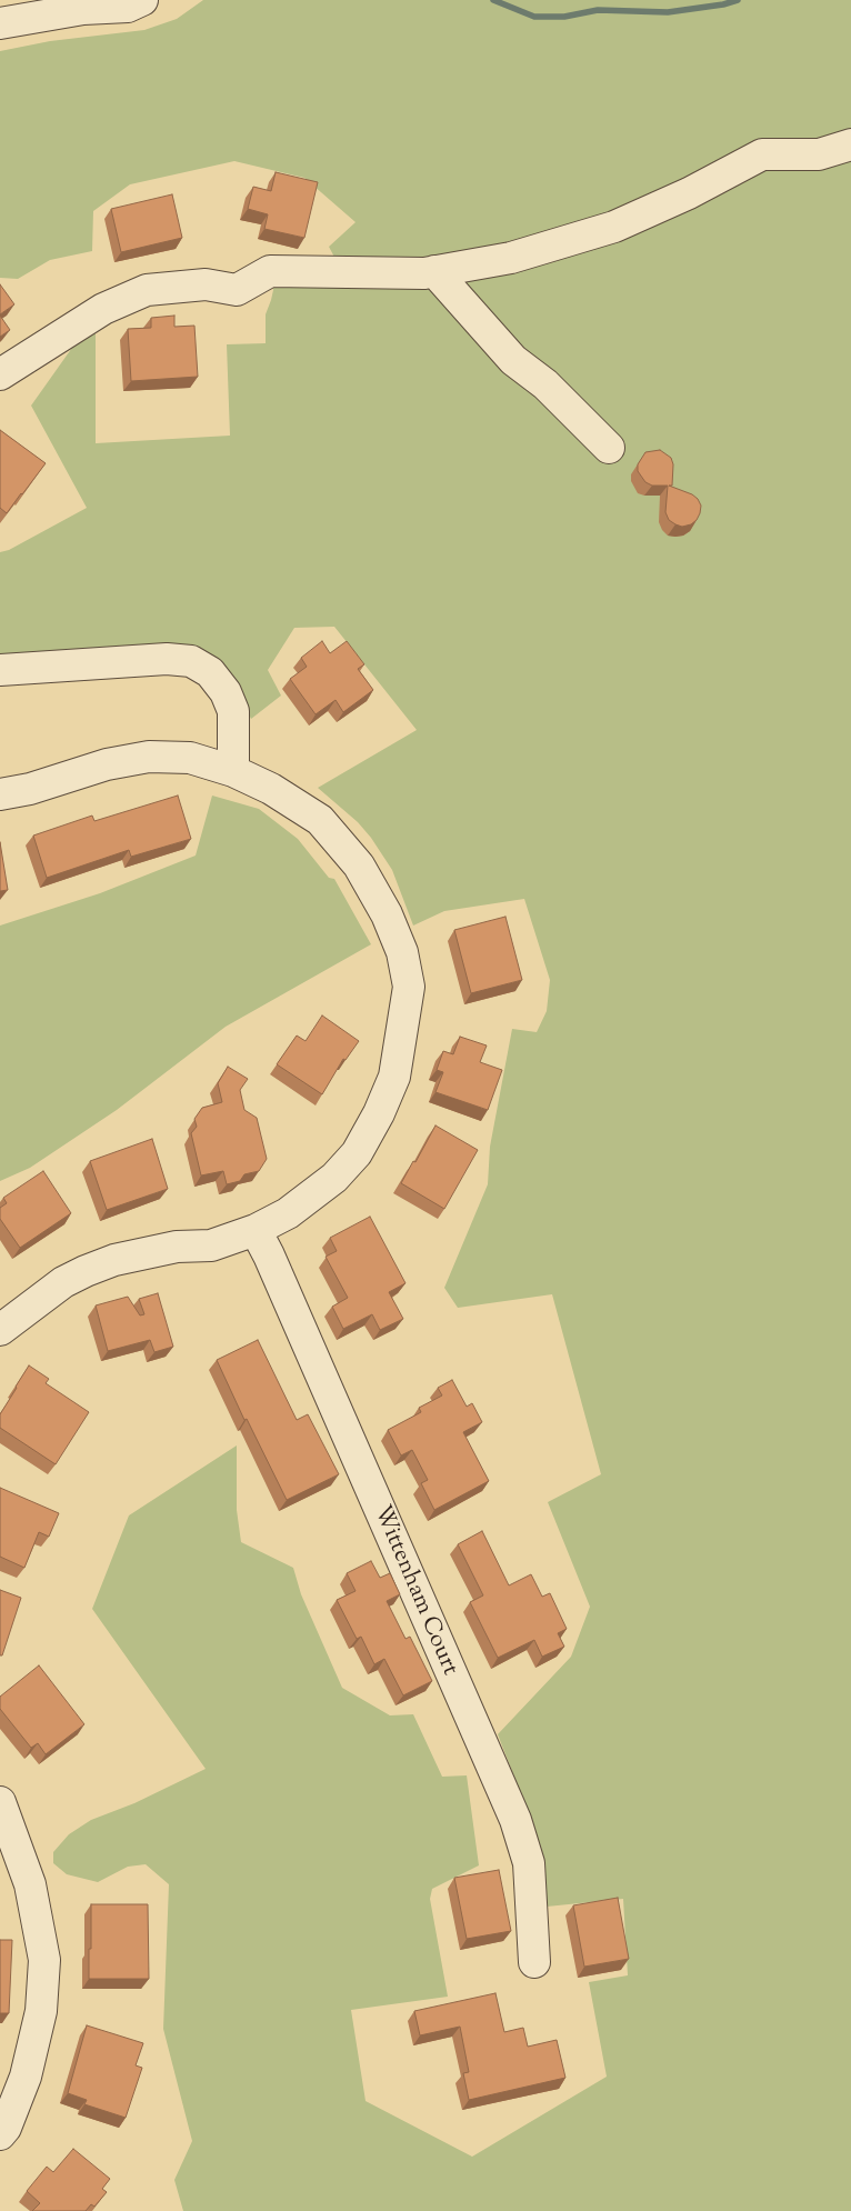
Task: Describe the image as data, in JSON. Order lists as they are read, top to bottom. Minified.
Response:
{"streets":{"street":["Wittenham Court"]}}
